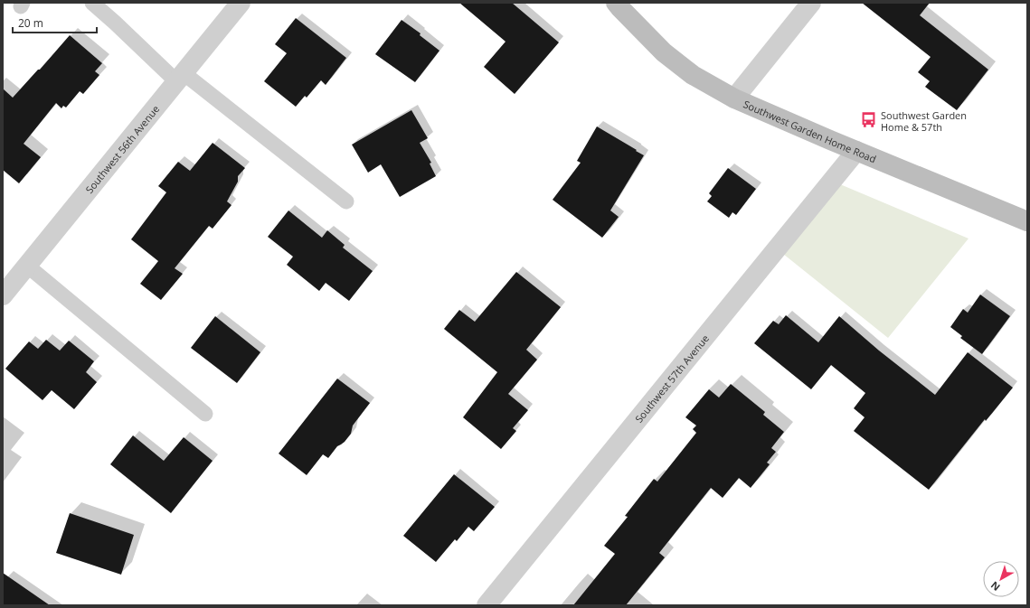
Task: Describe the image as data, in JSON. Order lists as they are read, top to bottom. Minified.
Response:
{"streets":{"street":["Southwest Garden Home Road","Southwest 56th Avenue","Southwest 57th Avenue"]},"crossings":[["Southwest Garden Home Road","Southwest 57th Avenue"]],"places":{"bus stop":["Southwest Garden Home & 57th"]},"scale_bar":"20 m","north":"bottom left"}
